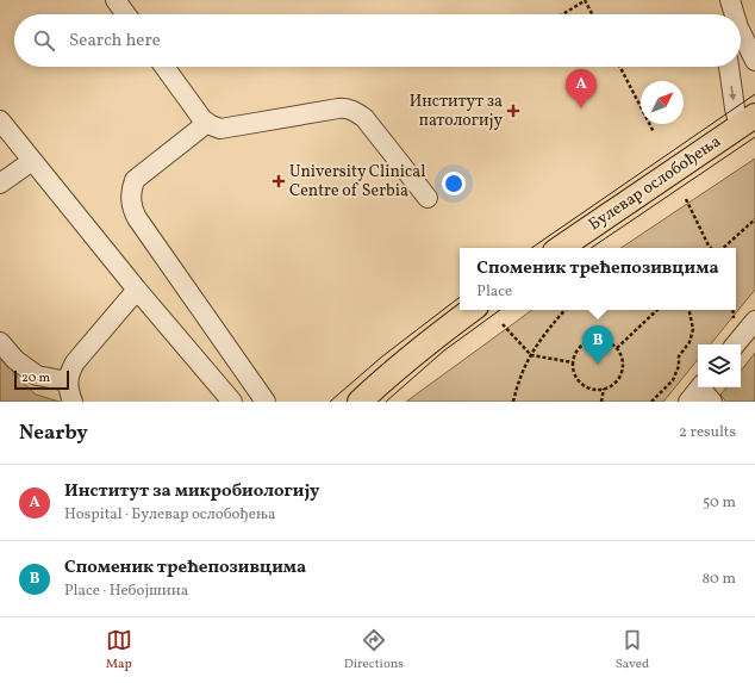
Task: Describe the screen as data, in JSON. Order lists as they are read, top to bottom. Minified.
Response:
{"streets":{"main road":["Булевар ослобођења"]},"places":{"health":["Институт за патологију","University Clinical Centre of Serbia"]},"scale_bar":"20 m","north":"top right","page":{"search":"Search here","pins":["A","B"],"popup":["Споменик трећепозивцима","Place"],"scale":"20 m","heading":["Nearby","2 results"],"list":[{"mark":"A","name":"Институт за микробиологију","note":"Hospital · Булевар ослобођења","value":"50 m"},{"mark":"B","name":"Споменик трећепозивцима","note":"Place · Небојшина","value":"80 m"}],"nav":["Map","Directions","Saved"]}}
